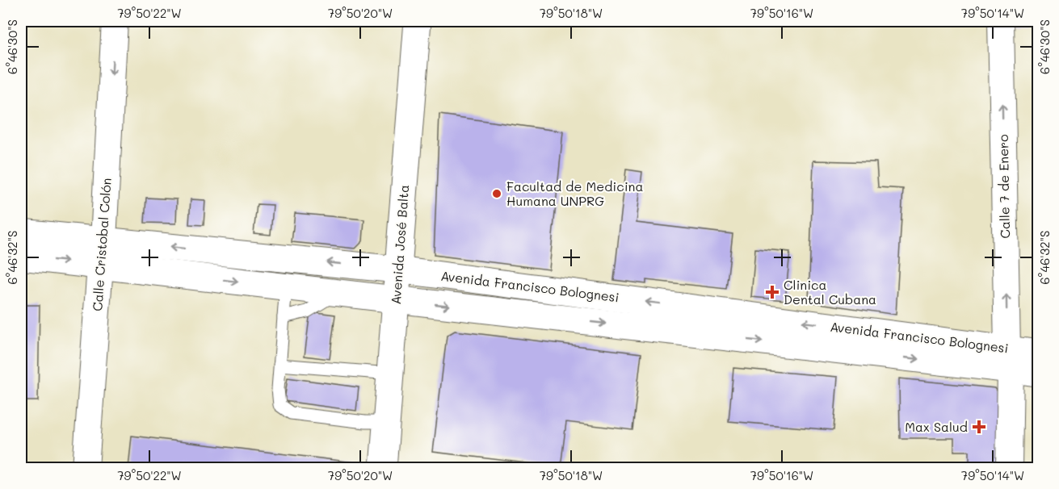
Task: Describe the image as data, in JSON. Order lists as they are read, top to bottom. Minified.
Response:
{"streets":{"main road":["Avenida José Balta","Avenida Francisco Bolognesi"],"street":["Calle 7 de Enero","Calle Cristobal Colón"]},"crossings":[["Calle 7 de Enero","Avenida Francisco Bolognesi"],["Calle Cristobal Colón","Avenida Francisco Bolognesi"],["Avenida José Balta","Avenida Francisco Bolognesi"]],"one_way":["Calle 7 de Enero","Calle Cristobal Colón"],"places":{"other":["Facultad de Medicina Humana UNPRG"],"health":["Clinica Dental Cubana","Max Salud"]},"coordinates":["79°50'22\"W","79°50'20\"W","79°50'18\"W","79°50'16\"W","79°50'14\"W","6°46'30\"S","6°46'32\"S"]}
